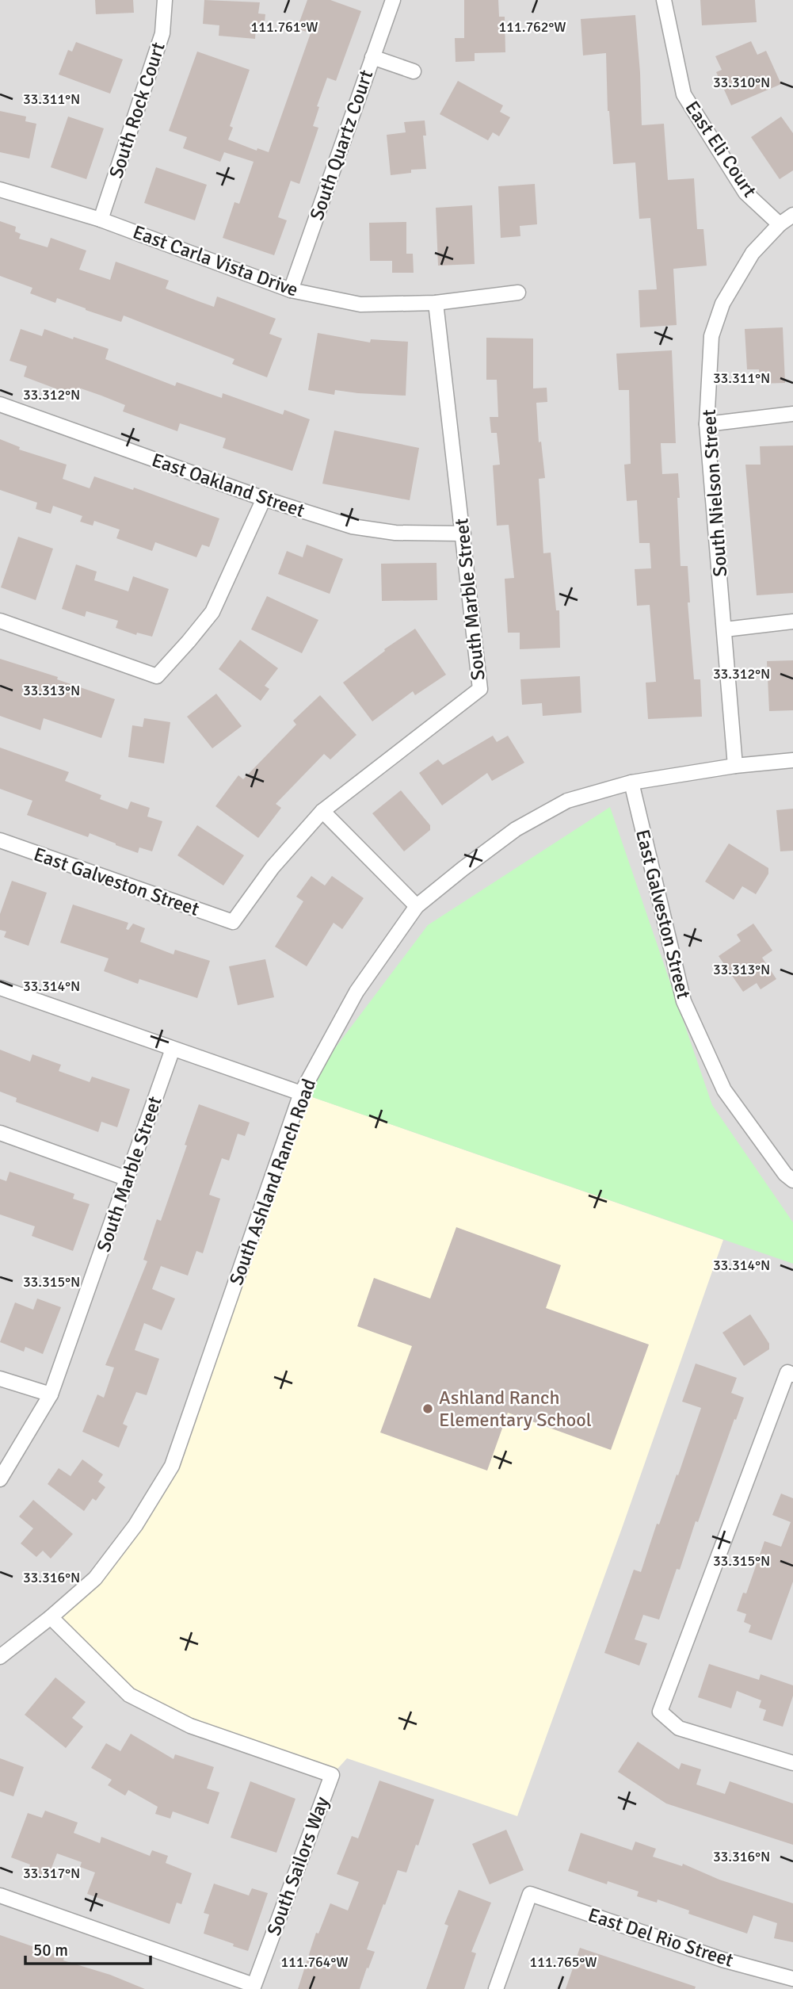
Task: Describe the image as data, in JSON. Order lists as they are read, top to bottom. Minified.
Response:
{"streets":{"street":["South Rock Court","South Quartz Court","East Eli Court","East Carla Vista Drive","East Oakland Street","South Nielson Street","South Marble Street","East Galveston Street","South Ashland Ranch Road","South Sailors Way","East Del Rio Street"]},"crossings":[["South Rock Court","East Carla Vista Drive"],["South Quartz Court","East Carla Vista Drive"],["East Eli Court","South Nielson Street"],["East Carla Vista Drive","South Marble Street"],["East Oakland Street","South Marble Street"],["South Nielson Street","South Ashland Ranch Road"],["South Marble Street","East Galveston Street"],["East Galveston Street","South Ashland Ranch Road"],["South Ashland Ranch Road","South Sailors Way"]],"places":["Ashland Ranch Elementary School"],"scale_bar":"50 m","coordinates":["111.762°W","111.761°W","33.310°N","33.311°N","33.312°N","33.313°N","33.314°N","33.315°N","33.316°N","33.317°N","111.764°W","111.765°W"]}
